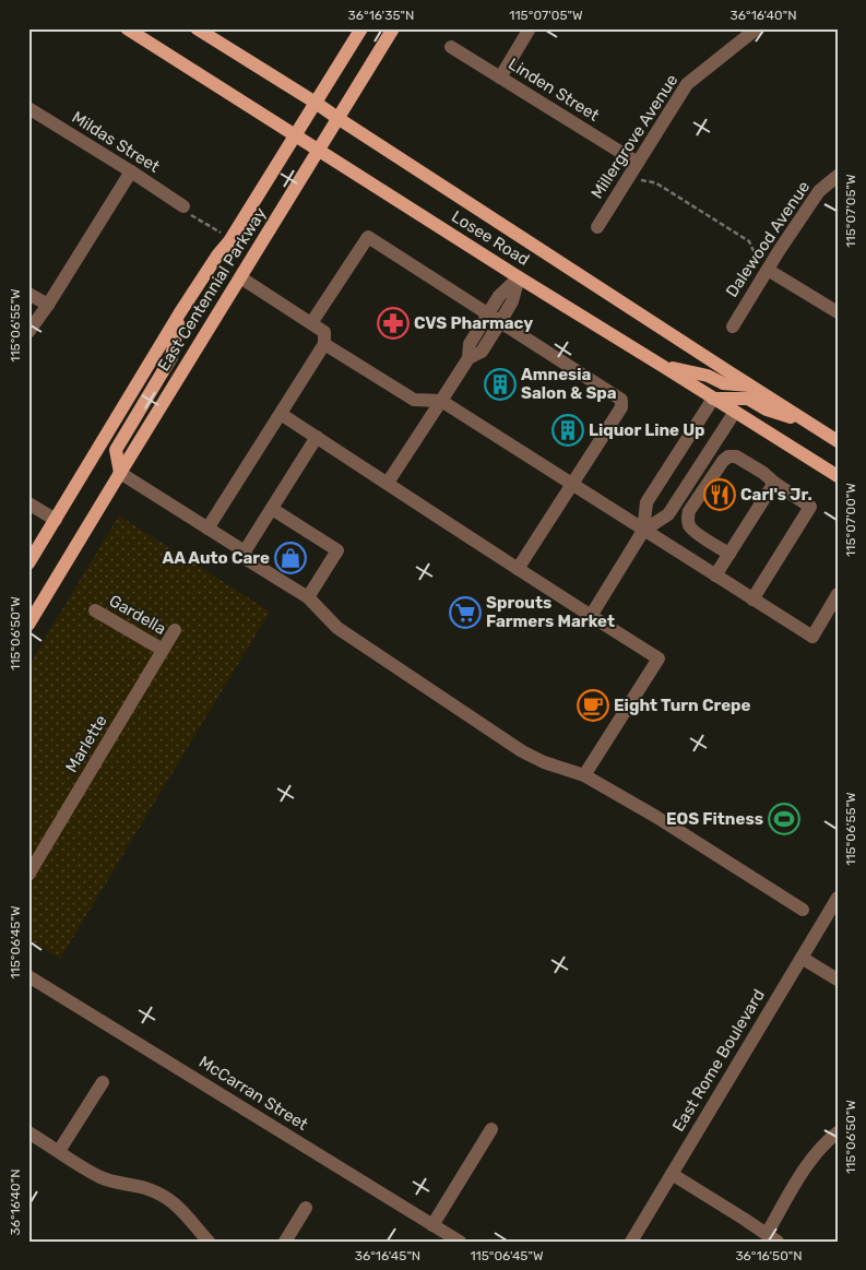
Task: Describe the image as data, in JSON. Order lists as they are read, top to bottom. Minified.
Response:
{"streets":{"main road":["Losee Road","East Centennial Parkway"],"street":["Linden Street","Millergrove Avenue","Mildas Street","Dalewood Avenue","Gardella","Marlette","East Rome Boulevard","McCarran Street"]},"crossings":[["Linden Street","Millergrove Avenue"],["Losee Road","East Centennial Parkway"],["Gardella","Marlette"]],"places":{"pharmacy":["CVS Pharmacy"],"building":["Amnesia Salon & Spa","Liquor Line Up"],"restaurant":["Carl's Jr."],"shop":["AA Auto Care"],"supermarket":["Sprouts Farmers Market"],"cafe":["Eight Turn Crepe"],"sports":["EOS Fitness"]},"coordinates":["36°16'35\"N","115°07'05\"W","36°16'40\"N","115°06'55\"W","115°07'00\"W","115°06'50\"W","115°06'45\"W","36°16'45\"N","36°16'50\"N"]}
